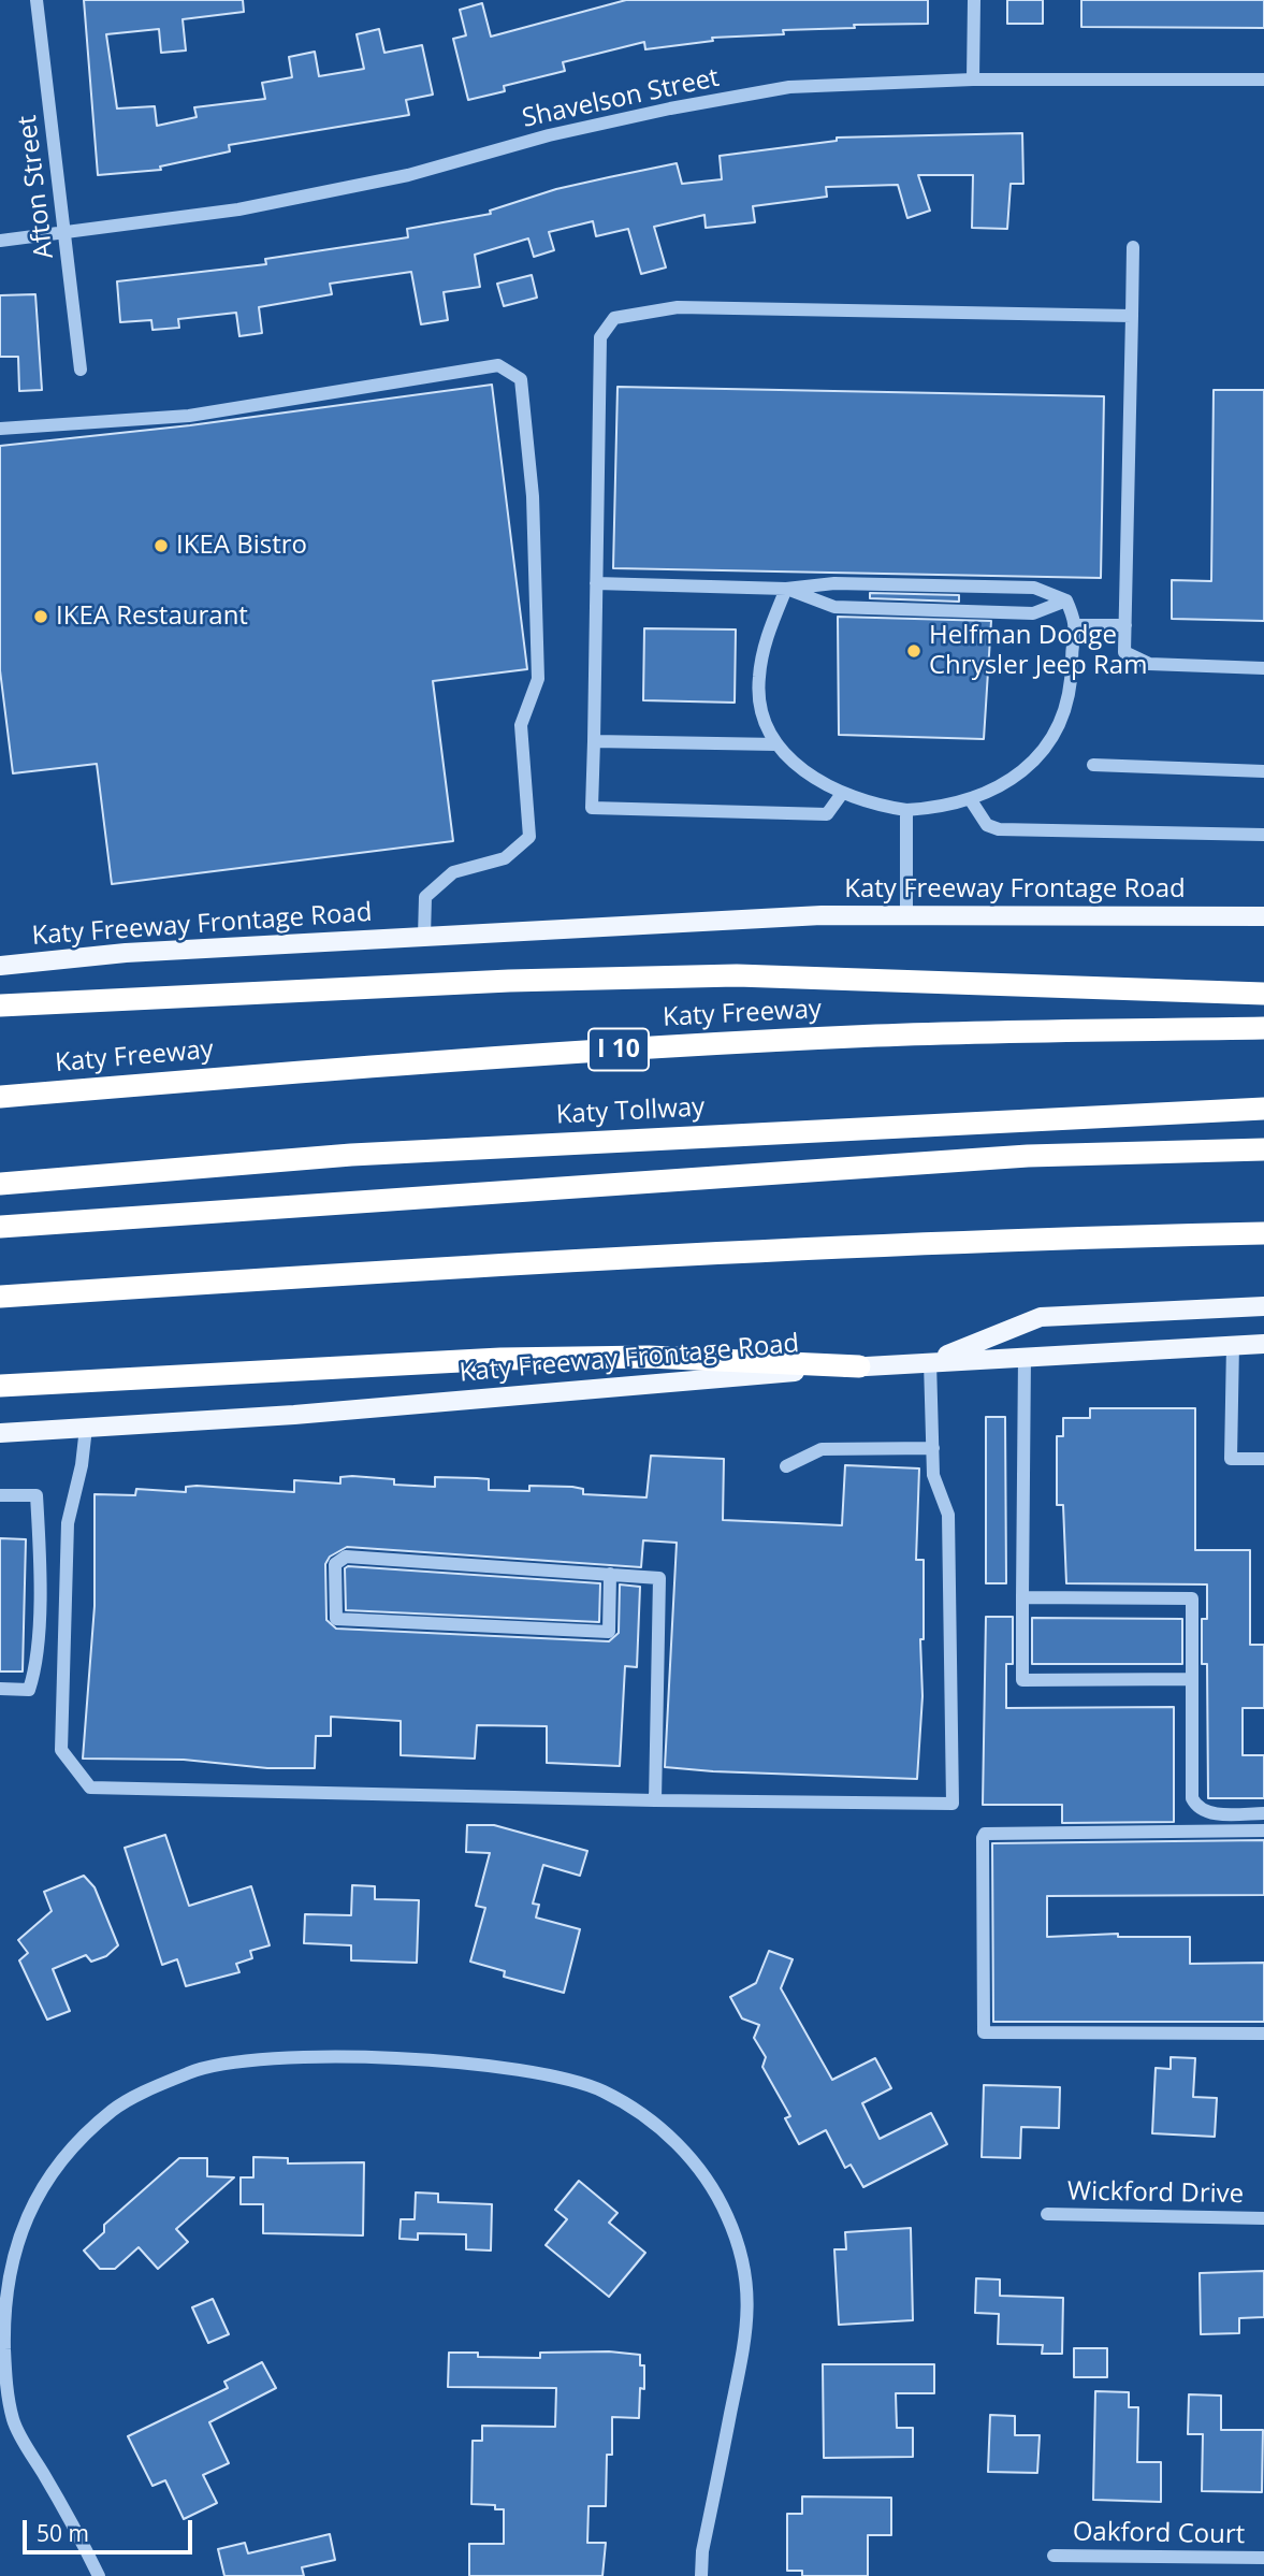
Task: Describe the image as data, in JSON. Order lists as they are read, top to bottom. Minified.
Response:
{"streets":{"highway":["Katy Freeway","I 10","Katy Tollway"],"main road":["Katy Freeway Frontage Road"],"street":["Shavelson Street","Afton Street","Wickford Drive","Oakford Court"]},"crossings":[["Shavelson Street","Afton Street"]],"places":["IKEA Bistro","IKEA Restaurant","Helfman Dodge Chrysler Jeep Ram"],"scale_bar":"50 m"}
